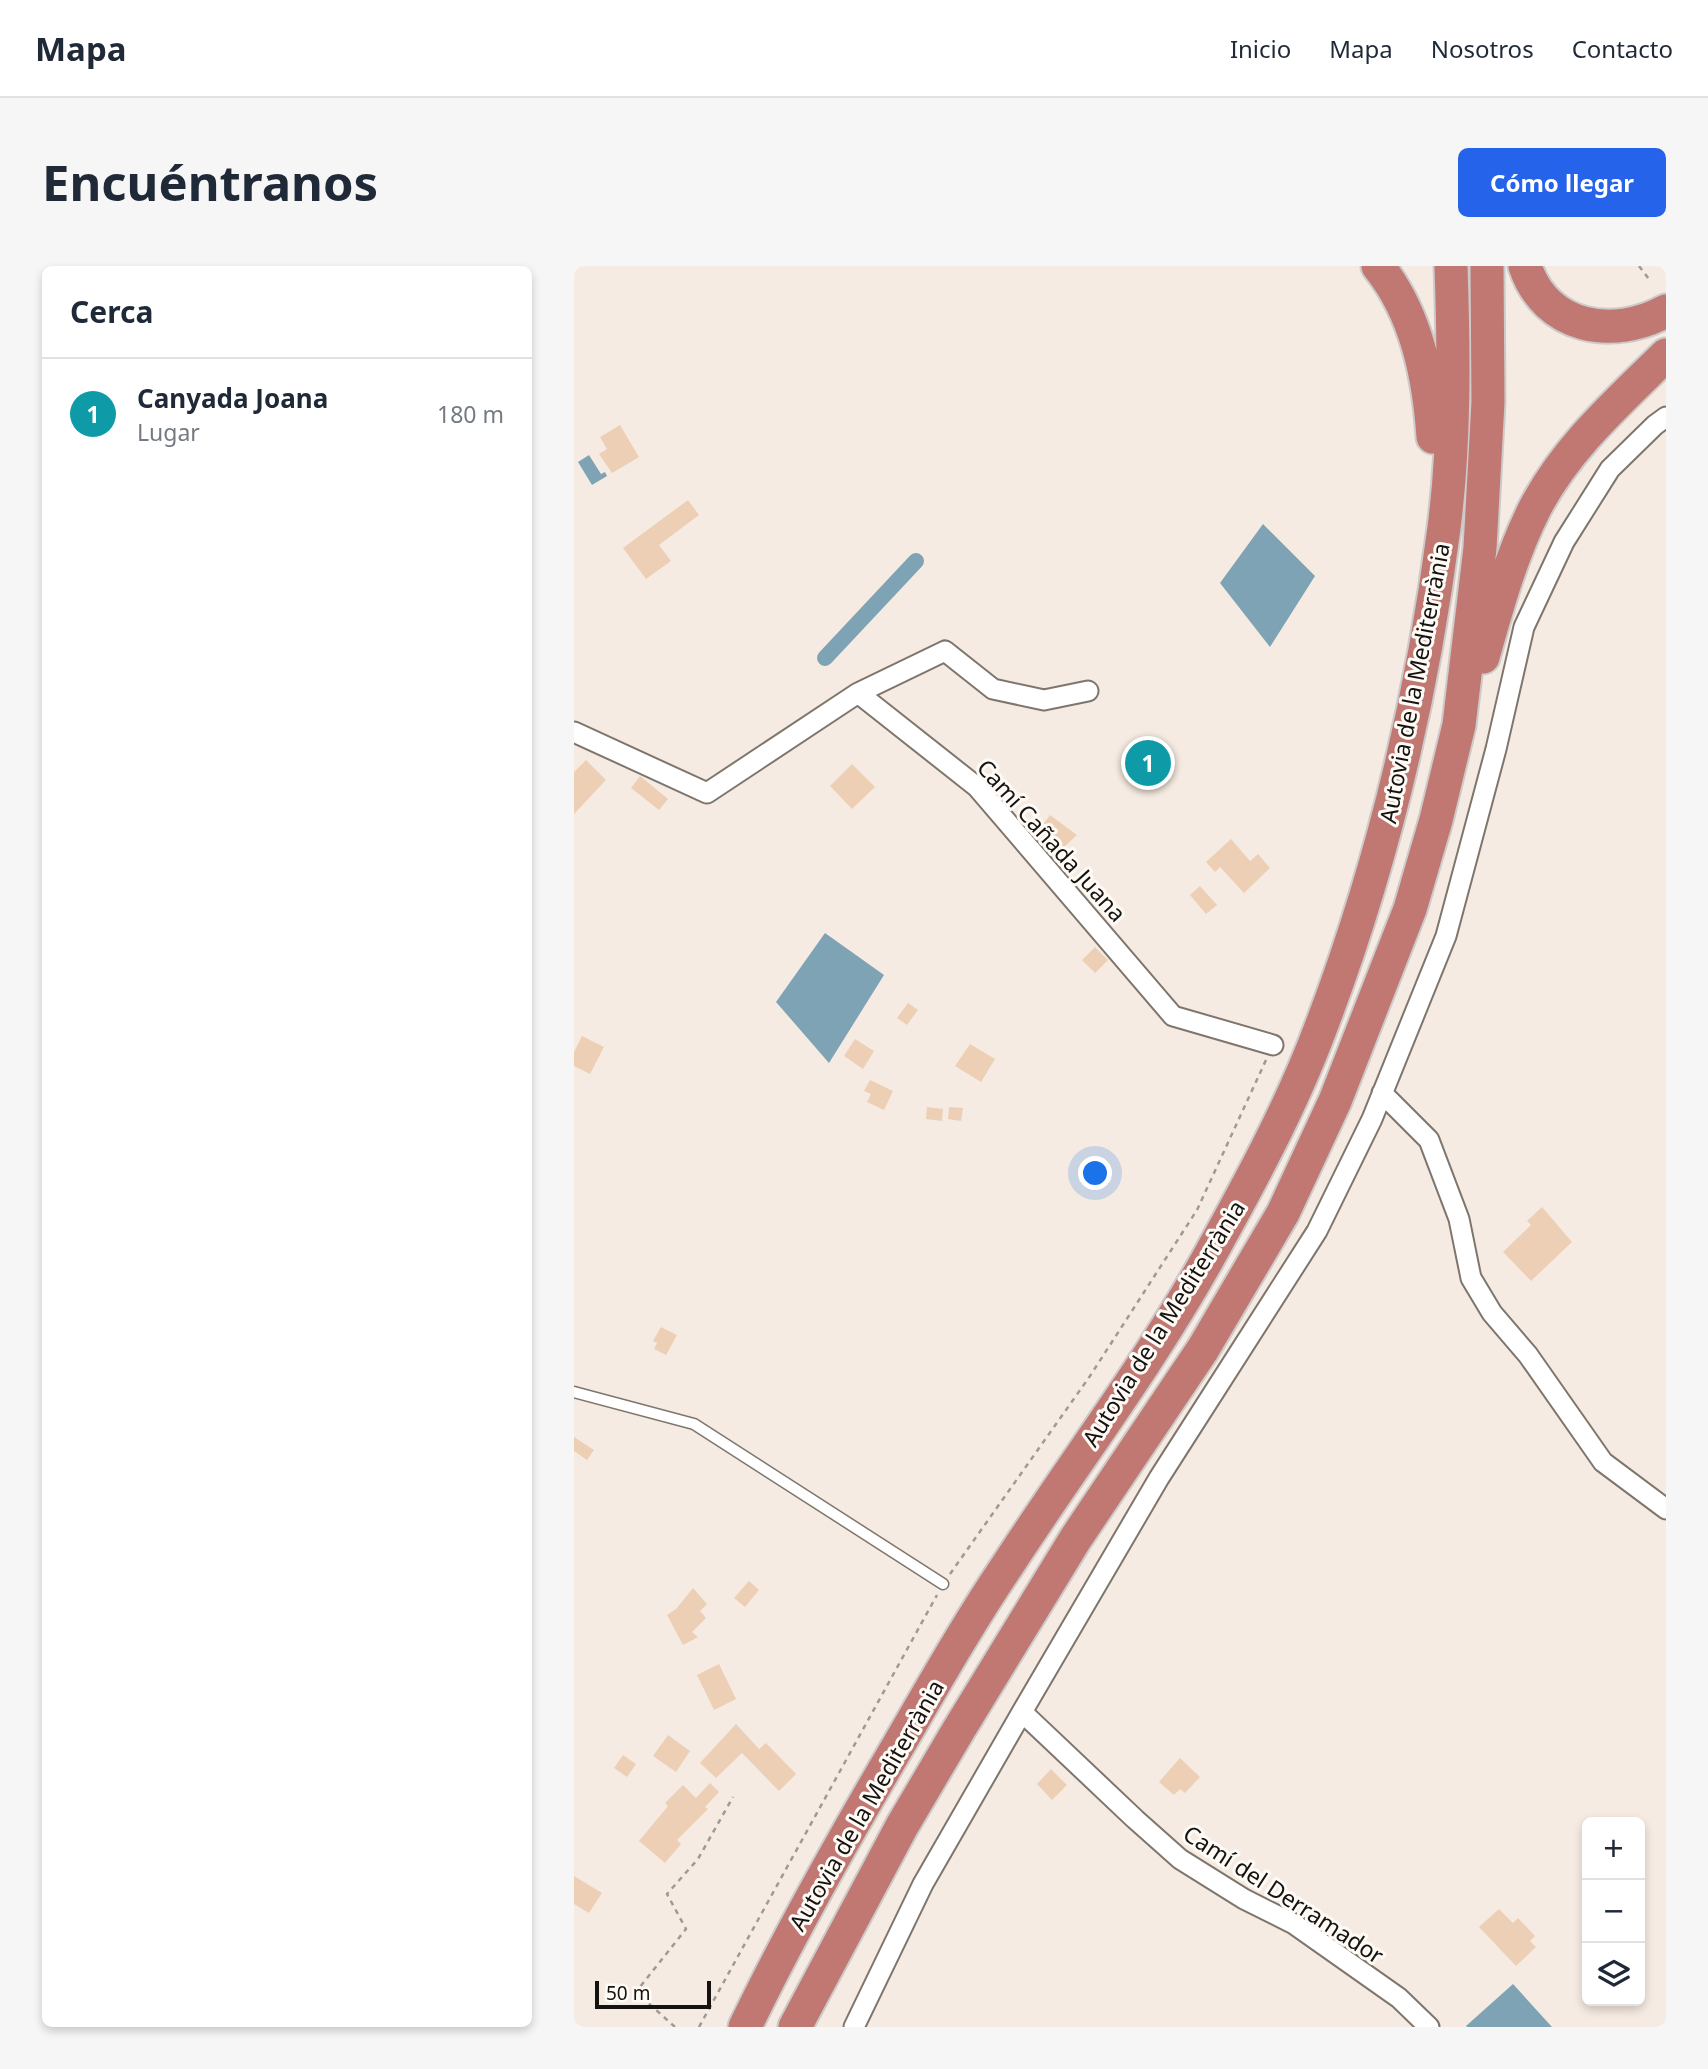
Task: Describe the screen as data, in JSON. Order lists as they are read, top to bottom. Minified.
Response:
{"streets":{"highway":["Autovia de la Mediterrània"],"street":["Camí Cañada Juana","Camí del Derramador"]},"scale_bar":"50 m","page":{"header":"Mapa","nav":["Inicio","Mapa","Nosotros","Contacto"],"buttons":"Cómo llegar","title":"Encuéntranos","heading":"Cerca","list":[{"mark":"1","name":"Canyada Joana","note":"Lugar","value":"180 m"}],"pins":"1","map_buttons":["+","−"],"scale":"50 m"}}
